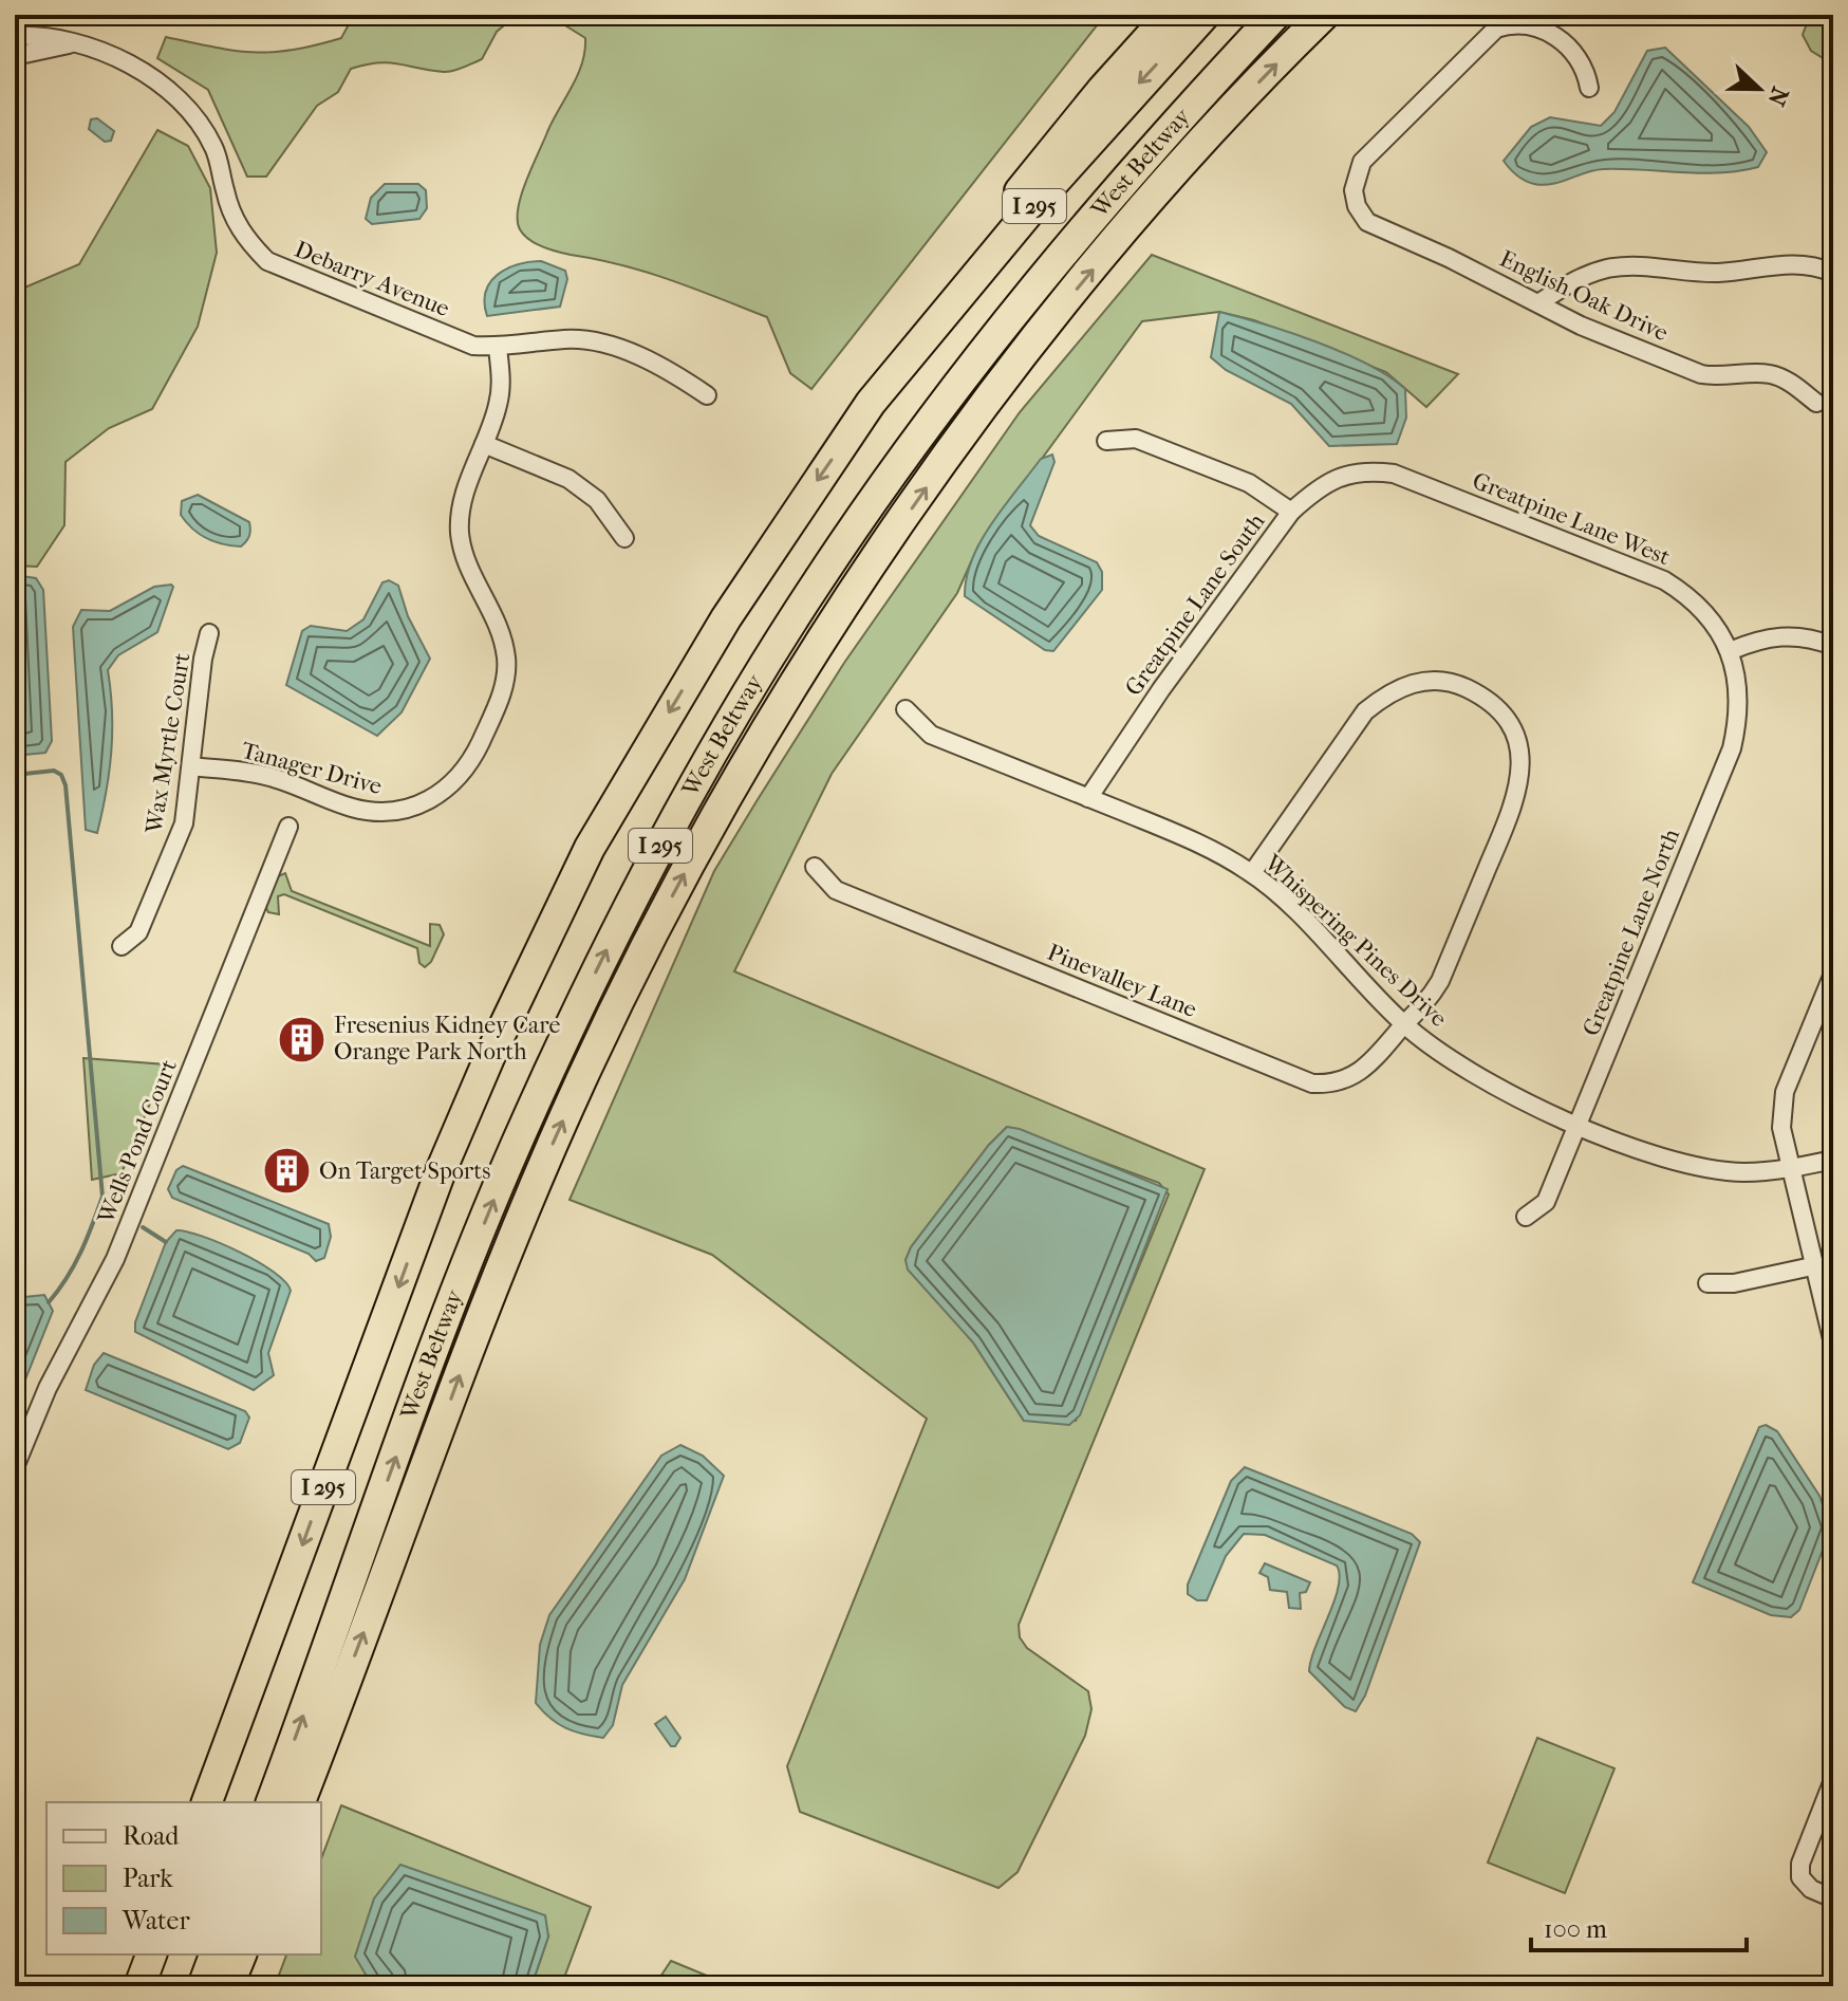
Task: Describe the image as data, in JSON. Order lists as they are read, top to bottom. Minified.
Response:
{"streets":{"highway":["West Beltway","I 295"],"street":["Debarry Avenue","English Oak Drive","Greatpine Lane West","Greatpine Lane South","Wax Myrtle Court","Tanager Drive","Greatpine Lane North","Whispering Pines Drive","Pinevalley Lane","Wells Pond Court"]},"crossings":[["Debarry Avenue","Tanager Drive"],["Greatpine Lane West","Greatpine Lane South"],["Greatpine Lane West","Greatpine Lane North"],["Greatpine Lane South","Whispering Pines Drive"],["Wax Myrtle Court","Tanager Drive"],["Greatpine Lane North","Whispering Pines Drive"],["Whispering Pines Drive","Pinevalley Lane"]],"places":{"building":["Fresenius Kidney Care Orange Park North","On Target Sports"]},"legend":["Road","Park","Water"],"scale_bar":"100 m","north":"right"}
